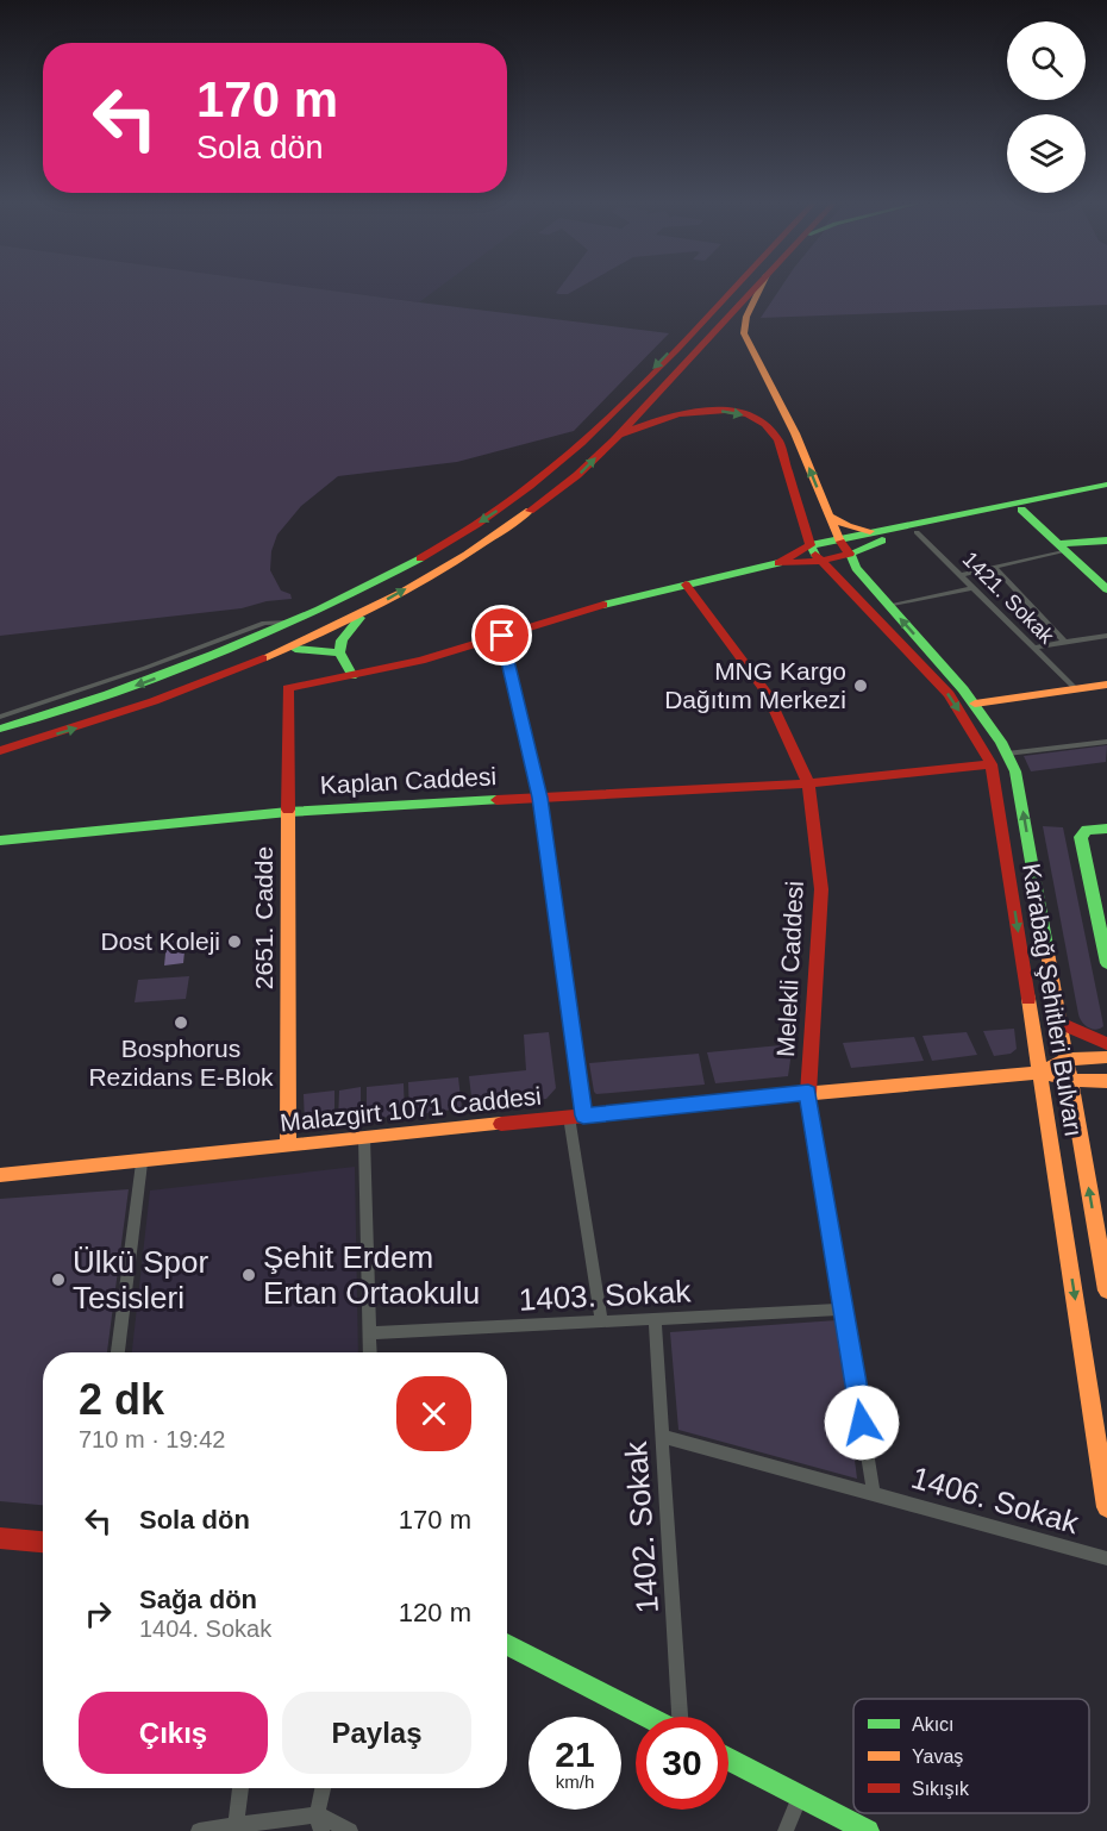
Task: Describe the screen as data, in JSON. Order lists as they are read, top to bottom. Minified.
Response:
{"streets":{"main road":["Kaplan Caddesi","2651. Cadde","Melekli Caddesi","Karabağ Şehitleri Bulvarı","Malazgirt 1071 Caddesi"],"street":["1421. Sokak","1403. Sokak","1406. Sokak","1402. Sokak"]},"crossings":[["Kaplan Caddesi","2651. Cadde"],["Kaplan Caddesi","Melekli Caddesi"],["Kaplan Caddesi","Karabağ Şehitleri Bulvarı"],["2651. Cadde","Malazgirt 1071 Caddesi"],["Melekli Caddesi","Malazgirt 1071 Caddesi"],["Karabağ Şehitleri Bulvarı","Malazgirt 1071 Caddesi"],["1403. Sokak","1402. Sokak"],["1406. Sokak","1402. Sokak"]],"places":["MNG Kargo Dağıtım Merkezi","Dost Koleji","Bosphorus Rezidans E-Blok","Şehit Erdem Ertan Ortaokulu","Ülkü Spor Tesisleri"],"legend":["Akıcı","Yavaş","Sıkışık"],"page":{"turn":["170 m","Sola dön"],"heading":["2 dk","710 m · 19:42"],"list":[{"name":"Sola dön","value":"170 m"},{"name":"Sağa dön","note":"1404. Sokak","value":"120 m"}],"buttons":["Çıkış","Paylaş"],"speed":"21 km/h","limit":"30"}}
